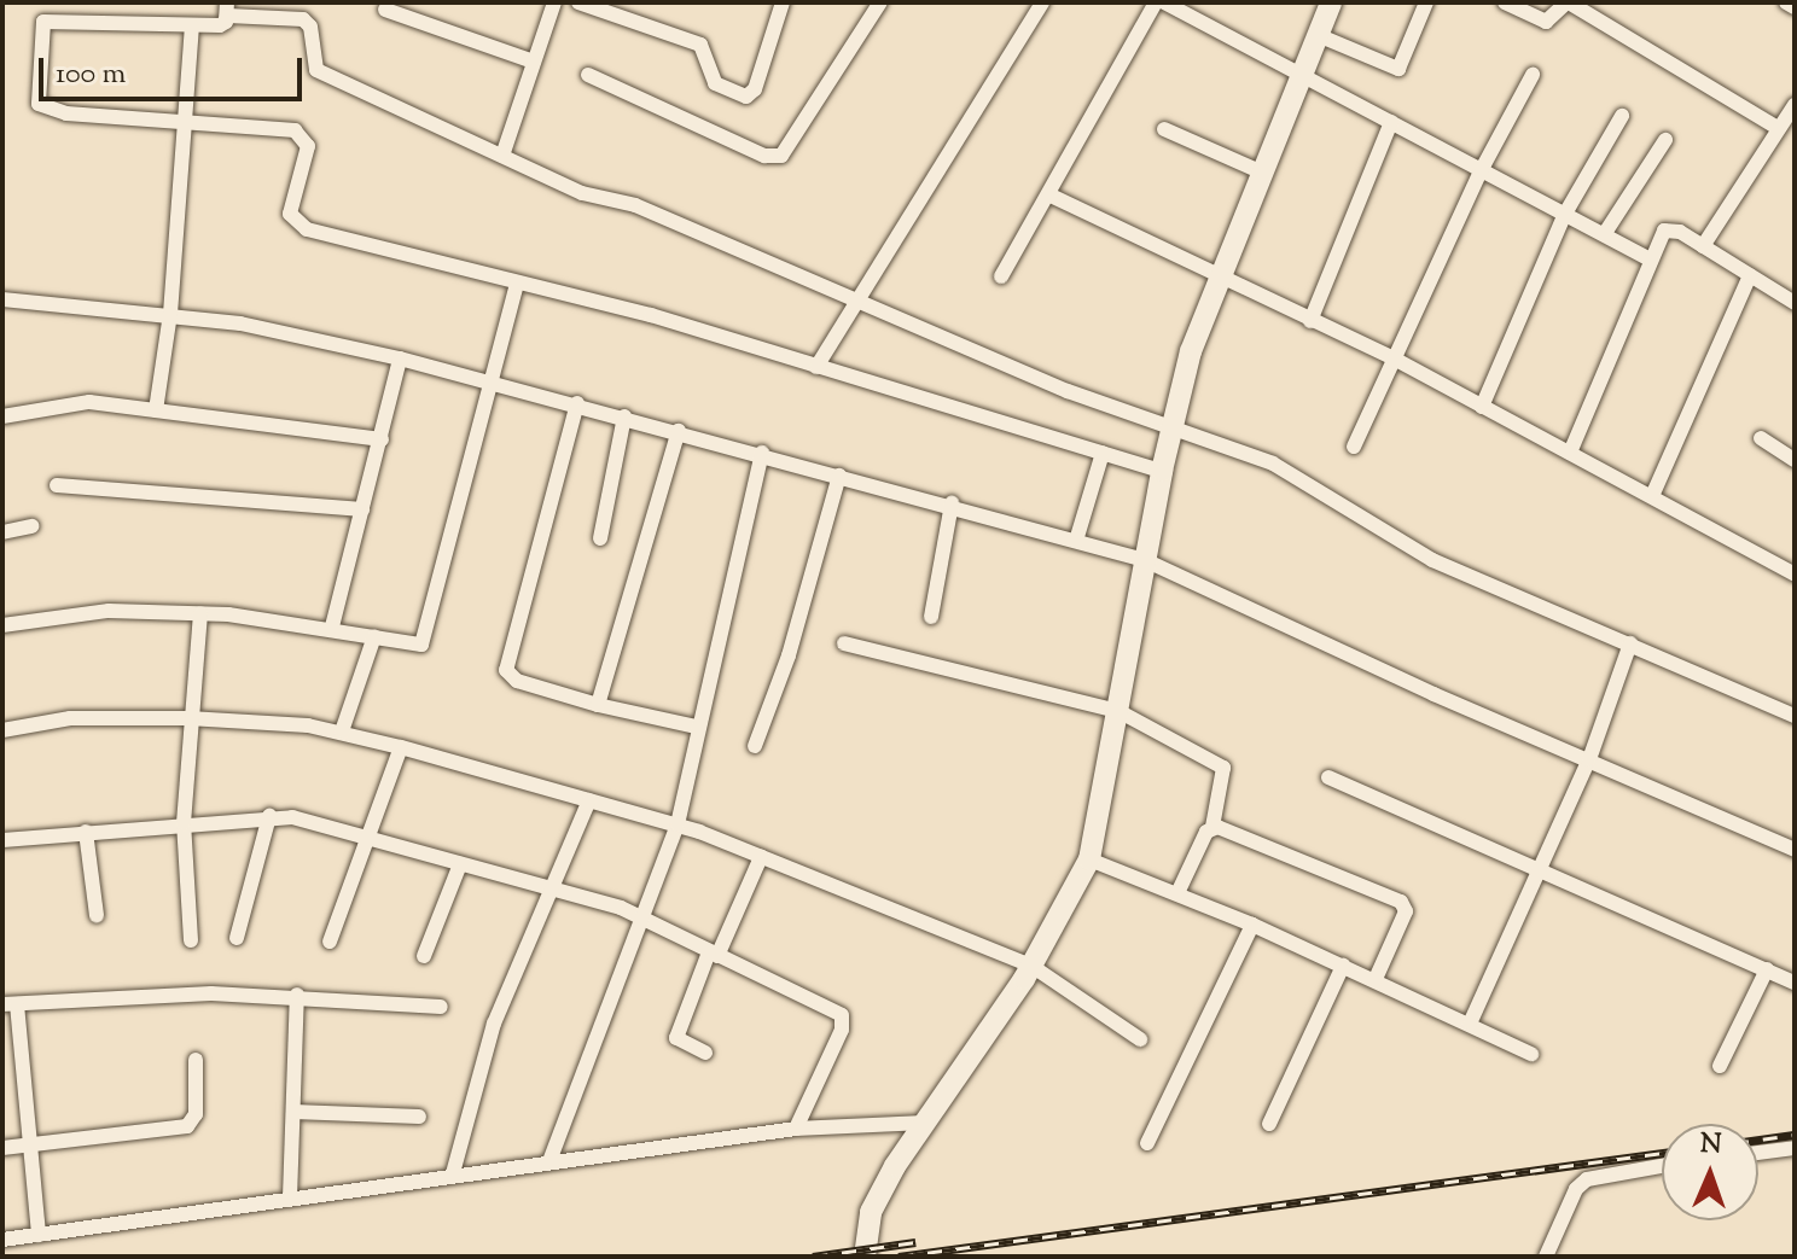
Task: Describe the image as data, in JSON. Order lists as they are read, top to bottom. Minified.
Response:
{"scale_bar":"100 m","north":"top"}
